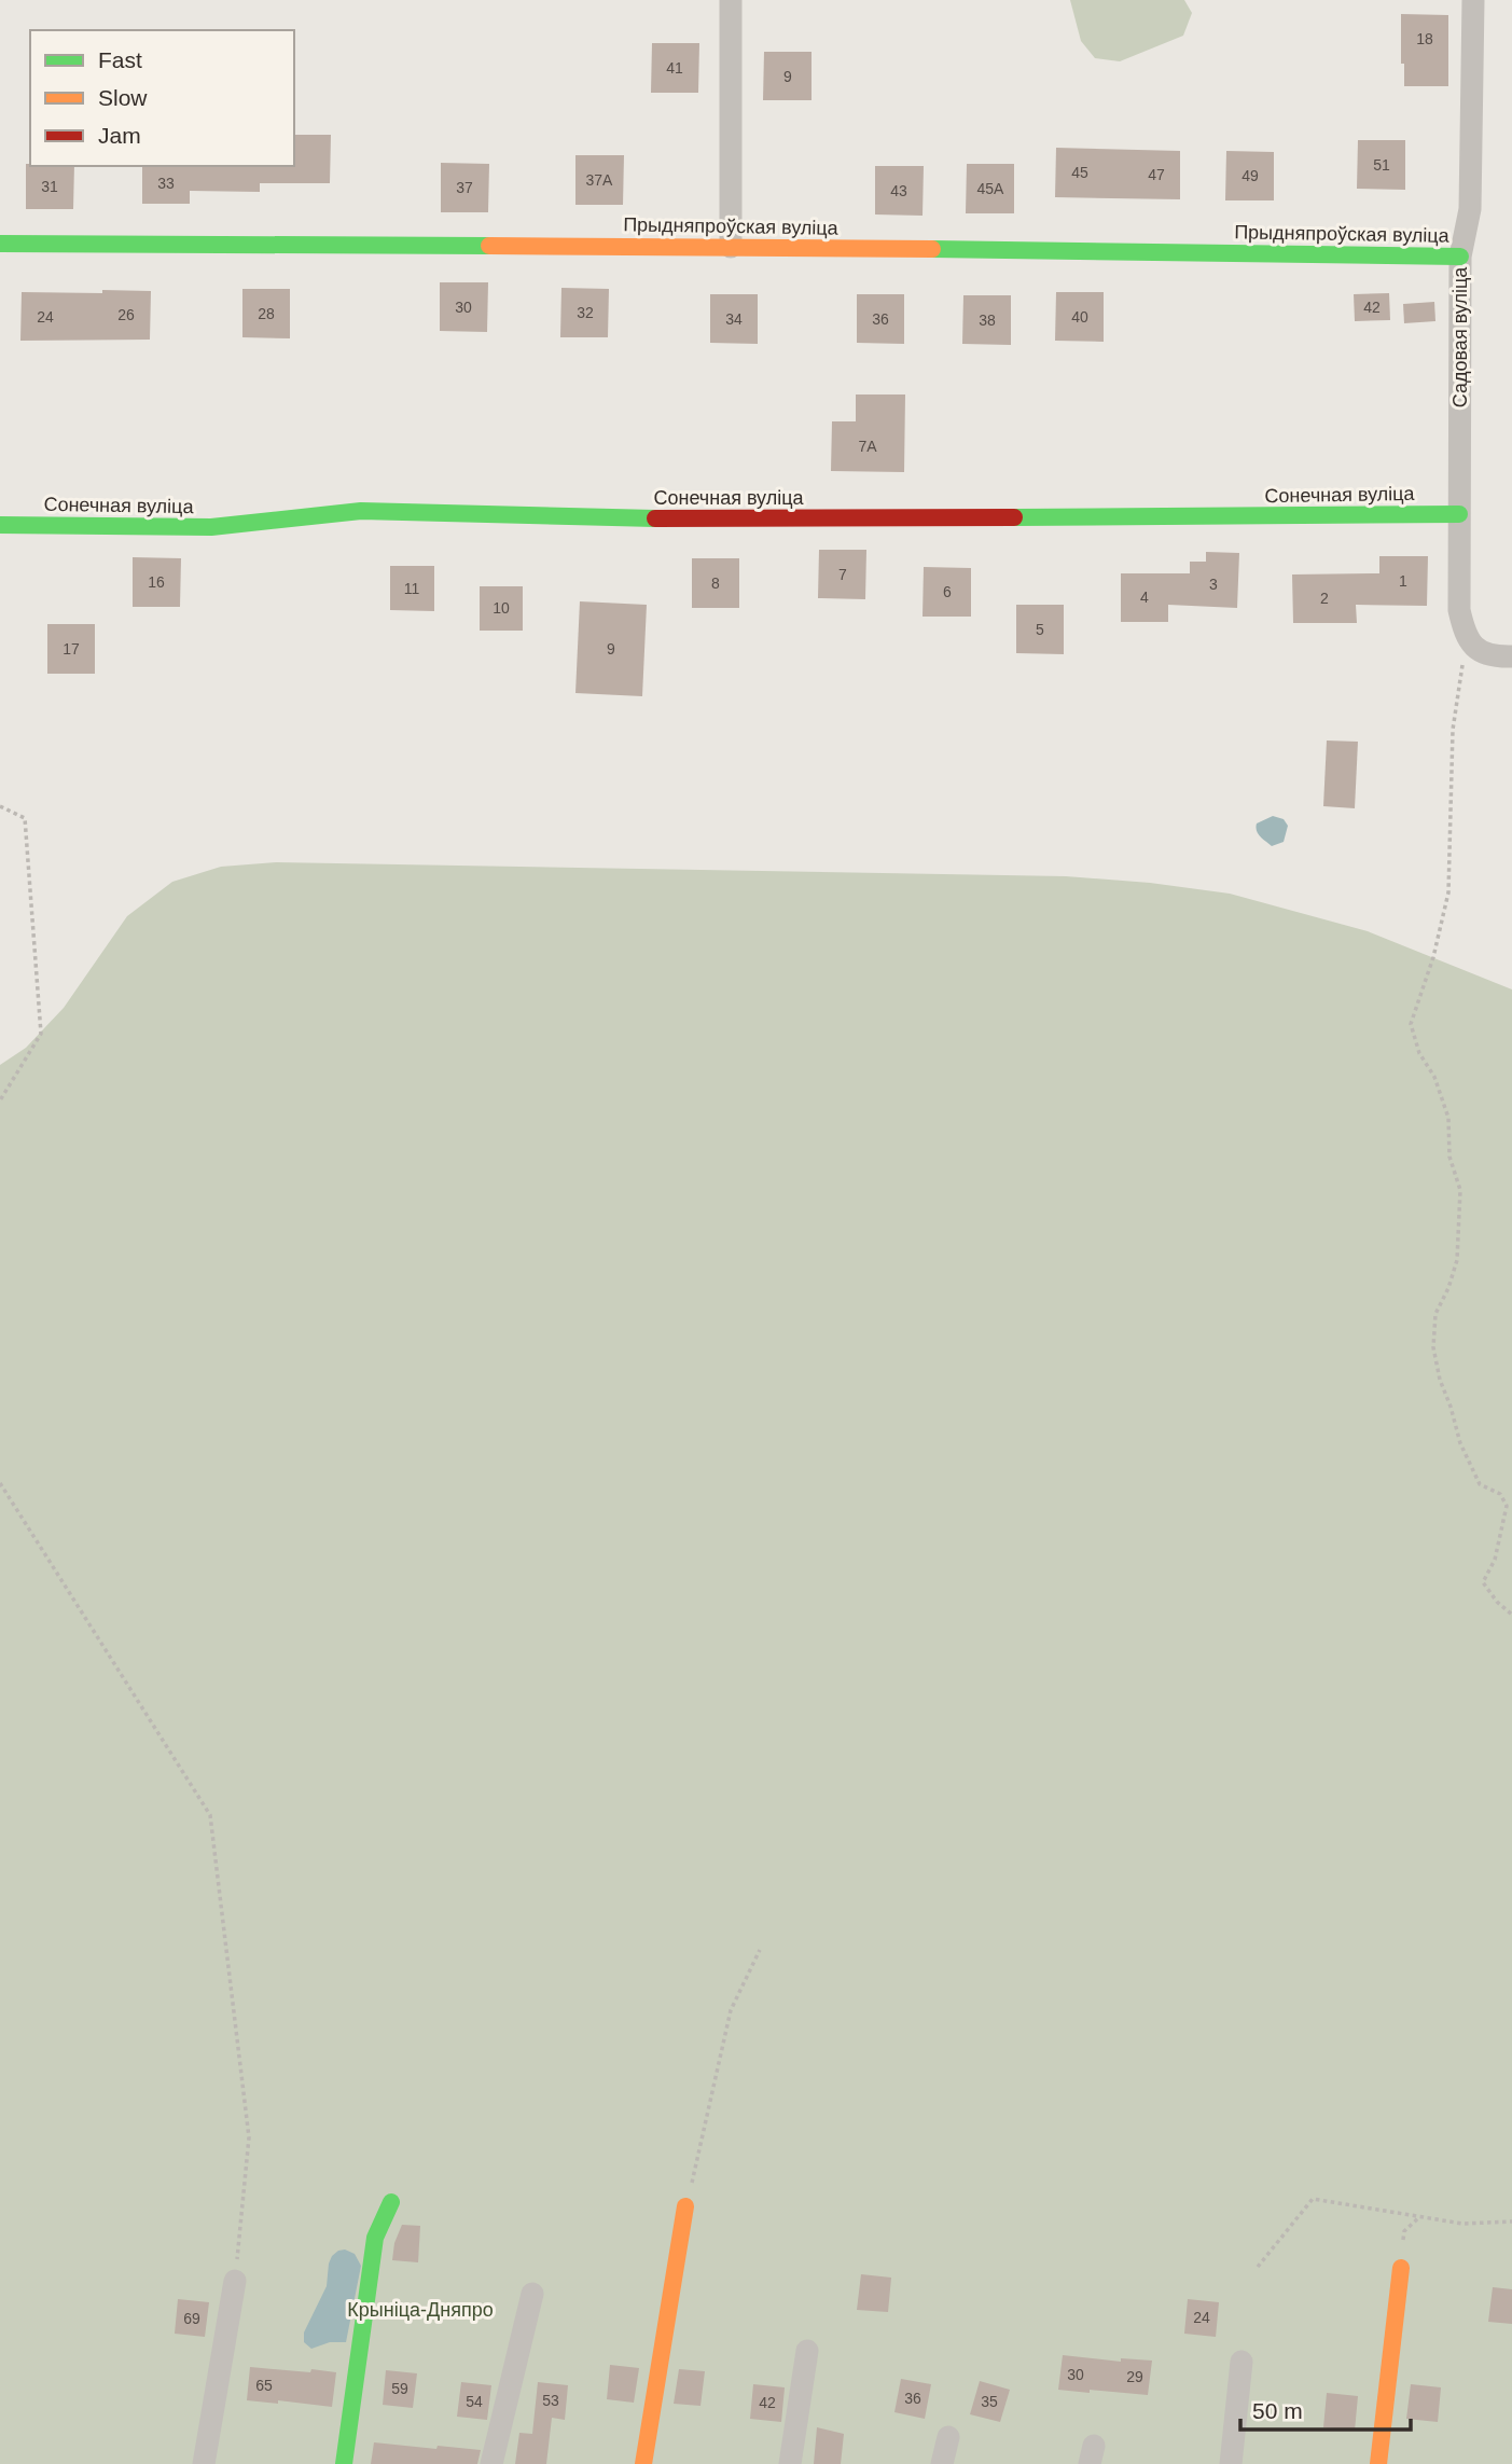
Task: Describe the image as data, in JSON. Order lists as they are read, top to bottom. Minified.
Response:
{"streets":{"street":["Прыдняпроўская вуліца","Садовая вуліца","Сонечная вуліца"]},"crossings":[["Прыдняпроўская вуліца","Садовая вуліца"],["Садовая вуліца","Сонечная вуліца"]],"parks":["Крыніца-Дняпро"],"house_numbers":["18","41","9","51","45","47","49","37А","33","31","37","45А","43","30","42","32","28","26","24","40","34","36","38","7А","7","1","16","8","3","11","6","4","2","10","5","17","9","24","69","30","29","65","59","36","53","54","35","42"],"legend":["Fast","Slow","Jam"],"scale_bar":"50 m"}
